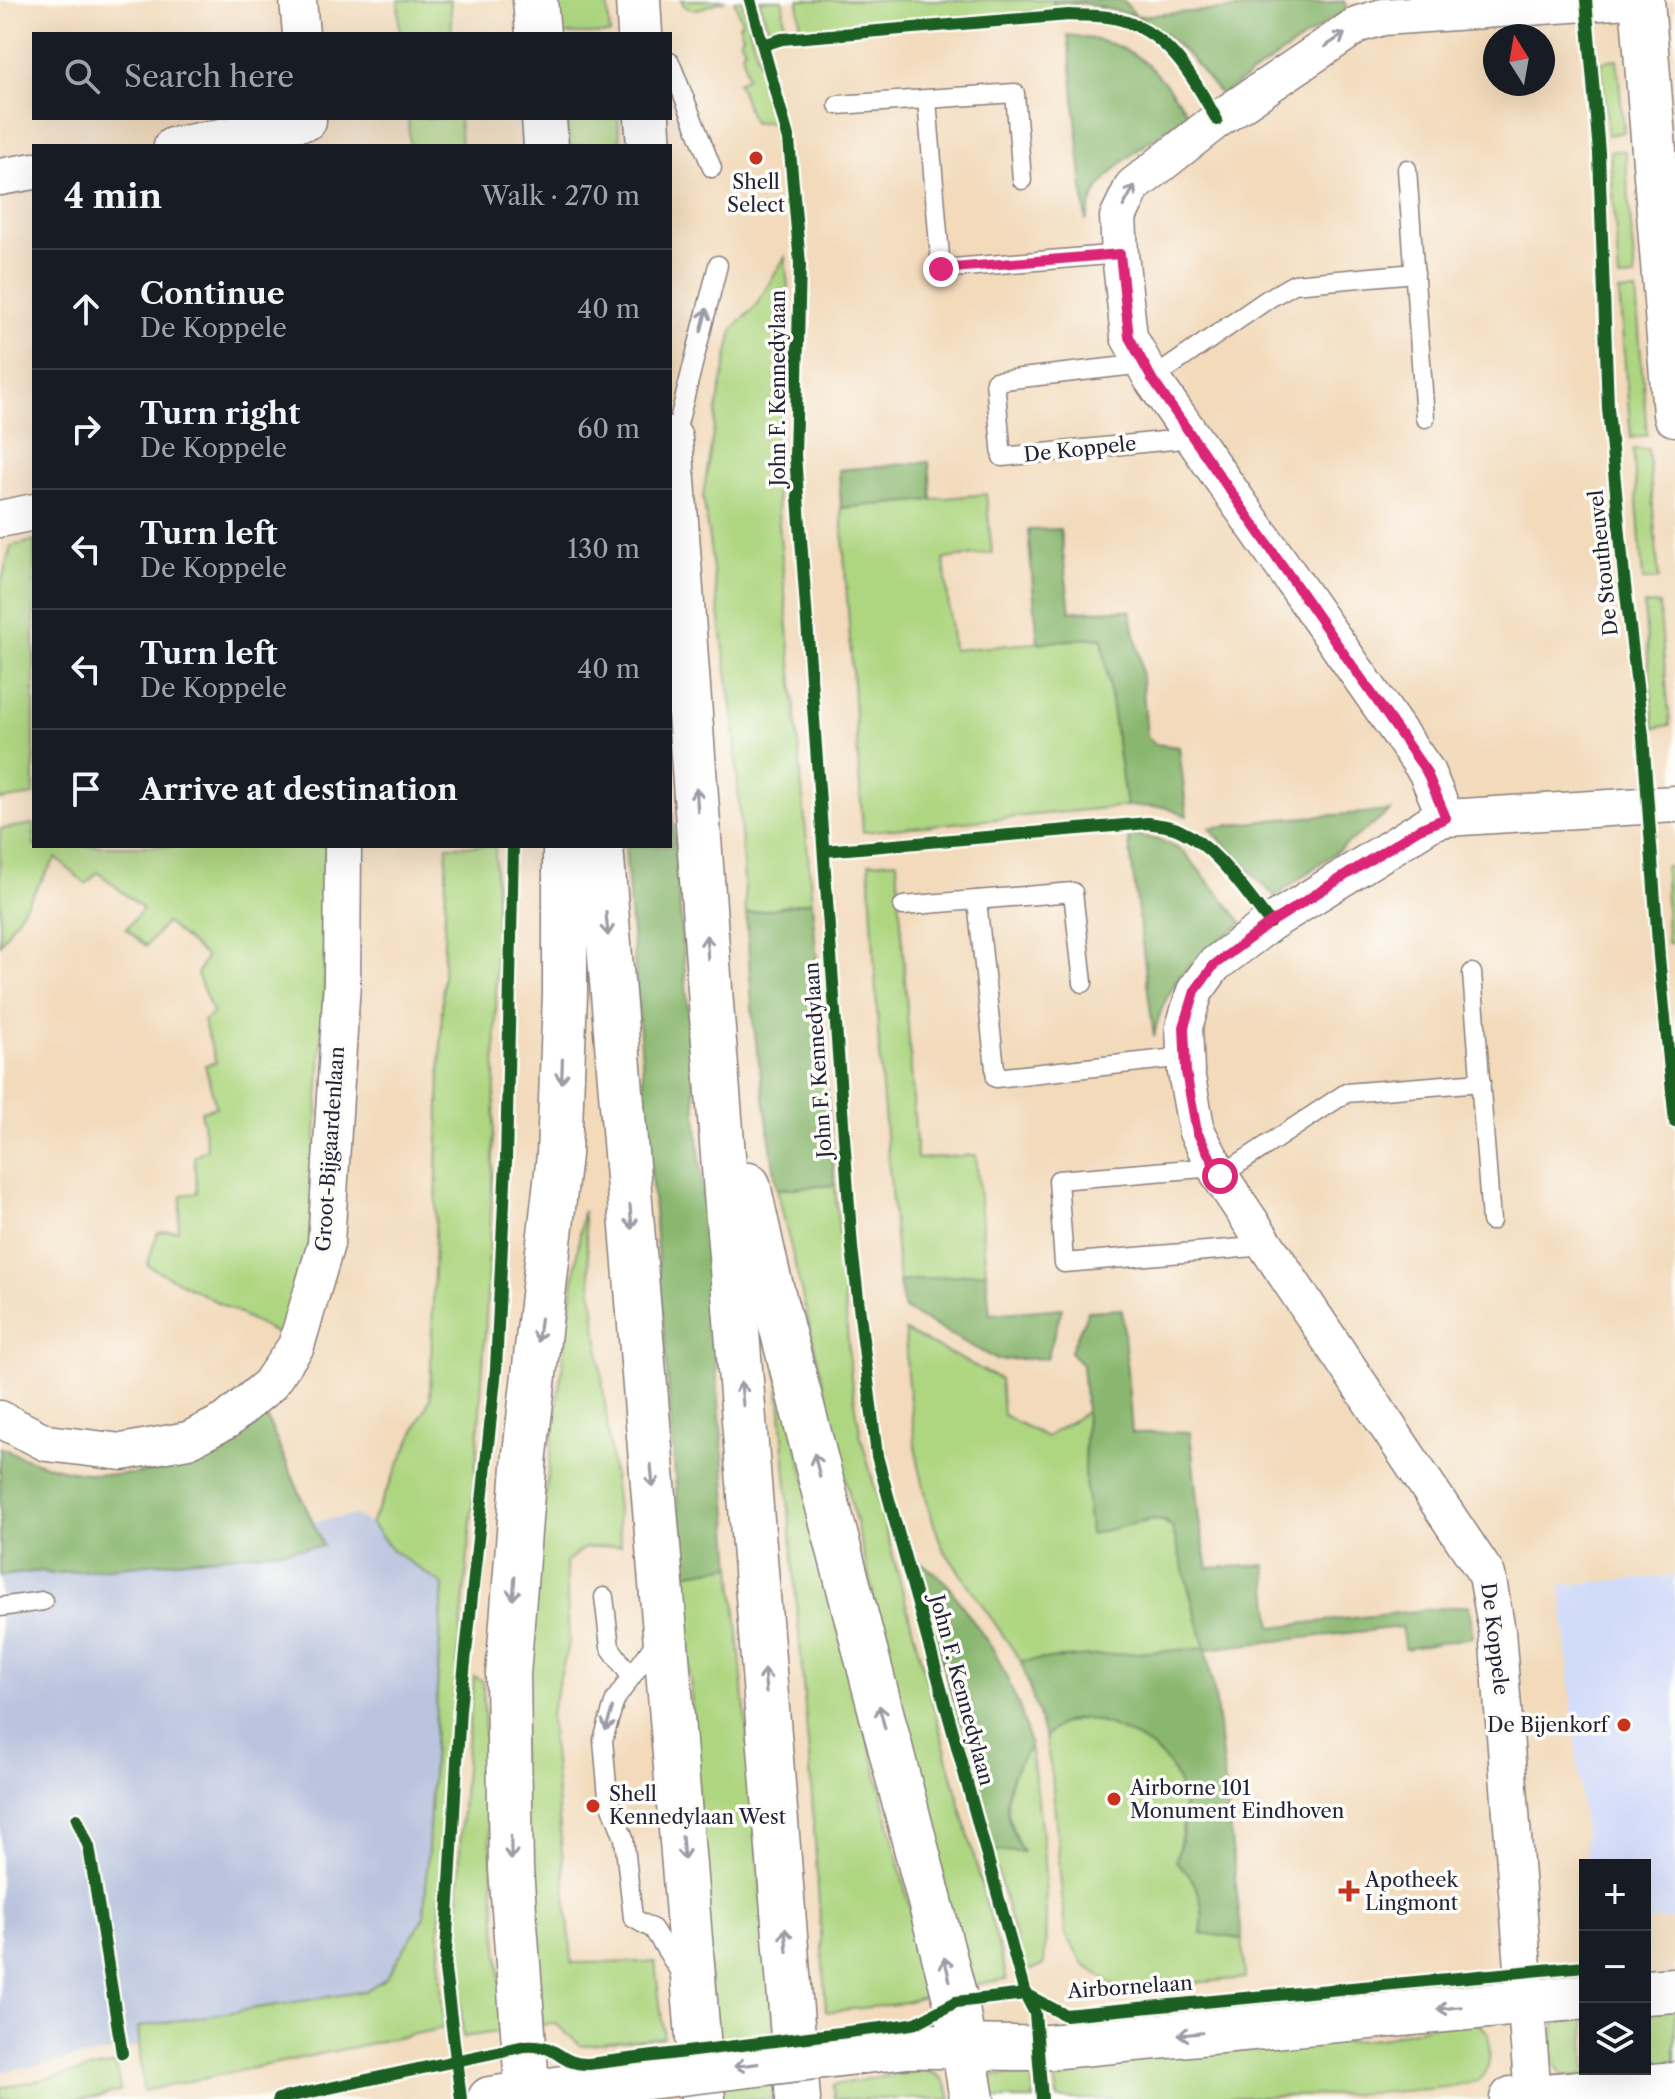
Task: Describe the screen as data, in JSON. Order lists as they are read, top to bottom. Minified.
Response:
{"streets":{"street":["De Koppele","Groot-Bijgaardenlaan"],"cycle path":["John F. Kennedylaan","De Stoutheuvel","Airbornelaan"]},"places":{"other":["Shell Select","De Bijenkorf","Airborne 101 Monument Eindhoven","Shell Kennedylaan West"],"health":["Apotheek Lingmont"]},"north":"top","page":{"search":"Search here","heading":["4 min","Walk · 270 m"],"list":[["Continue","De Koppele","40 m"],["Turn right","De Koppele","60 m"],["Turn left","De Koppele","130 m"],["Turn left","De Koppele","40 m"],"Arrive at destination"],"map_buttons":["+","−"]}}
